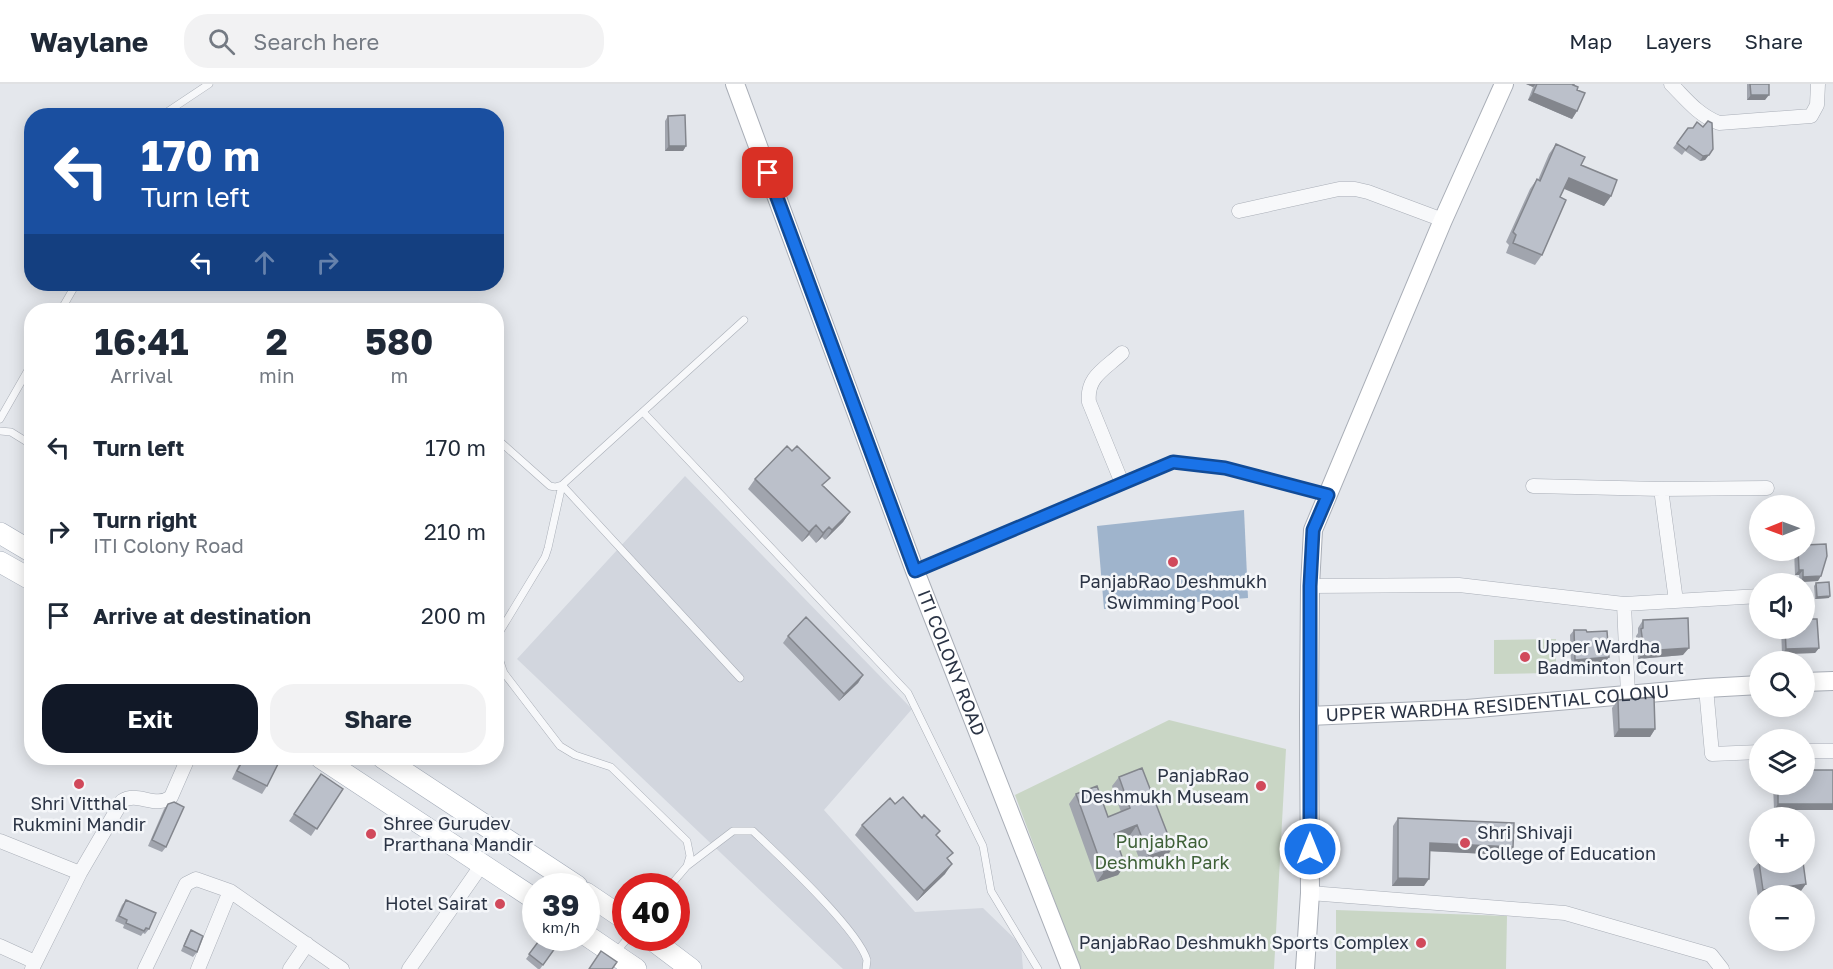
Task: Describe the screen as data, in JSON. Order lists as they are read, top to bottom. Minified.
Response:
{"streets":{"street":["ITI COLONY ROAD","UPPER WARDHA RESIDENTIAL COLONU"]},"parks":["PunjabRao Deshmukh Park"],"places":["PanjabRao Deshmukh Swimming Pool","Upper Wardha Badminton Court","Shri Vitthal Rukmini Mandir","PanjabRao Deshmukh Museam","Shree Gurudev Prarthana Mandir","Shri Shivaji College of Education","Hotel Sairat","PanjabRao Deshmukh Sports Complex"],"north":"left","page":{"header":"Waylane","search":"Search here","nav":["Map","Layers","Share"],"turn":["170 m","Turn left"],"eta":["16:41","Arrival","2","min","580","m"],"list":[{"name":"Turn left","value":"170 m"},{"name":"Turn right","note":"ITI Colony Road","value":"210 m"},{"name":"Arrive at destination","value":"200 m"}],"map_buttons":["+","−"],"buttons":["Exit","Share"],"speed":"39 km/h","limit":"40"}}
